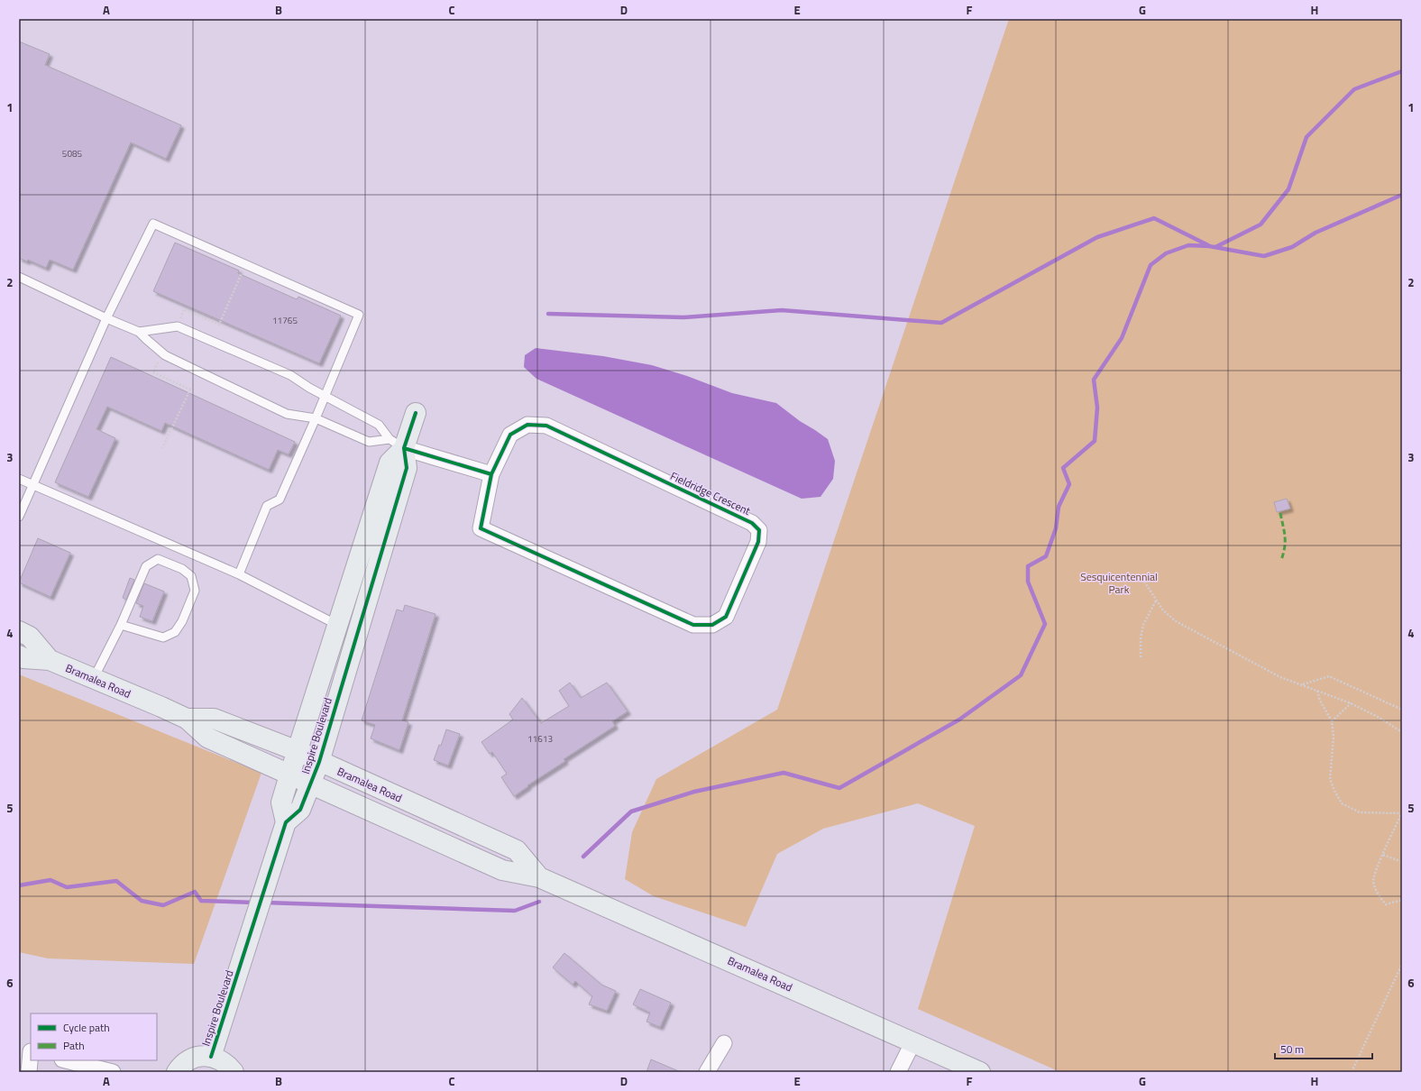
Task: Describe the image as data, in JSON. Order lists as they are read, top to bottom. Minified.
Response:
{"streets":{"main road":["Bramalea Road","Inspire Boulevard"],"street":["Fieldridge Crescent"]},"crossings":[["Bramalea Road","Inspire Boulevard"]],"parks":["Sesquicentennial Park"],"house_numbers":["5085","11765","11613"],"legend":["Cycle path","Path"],"scale_bar":"50 m","grid":{"columns":["A","B","C","D","E","F","G","H"],"rows":["1","2","3","4","5","6"]}}
